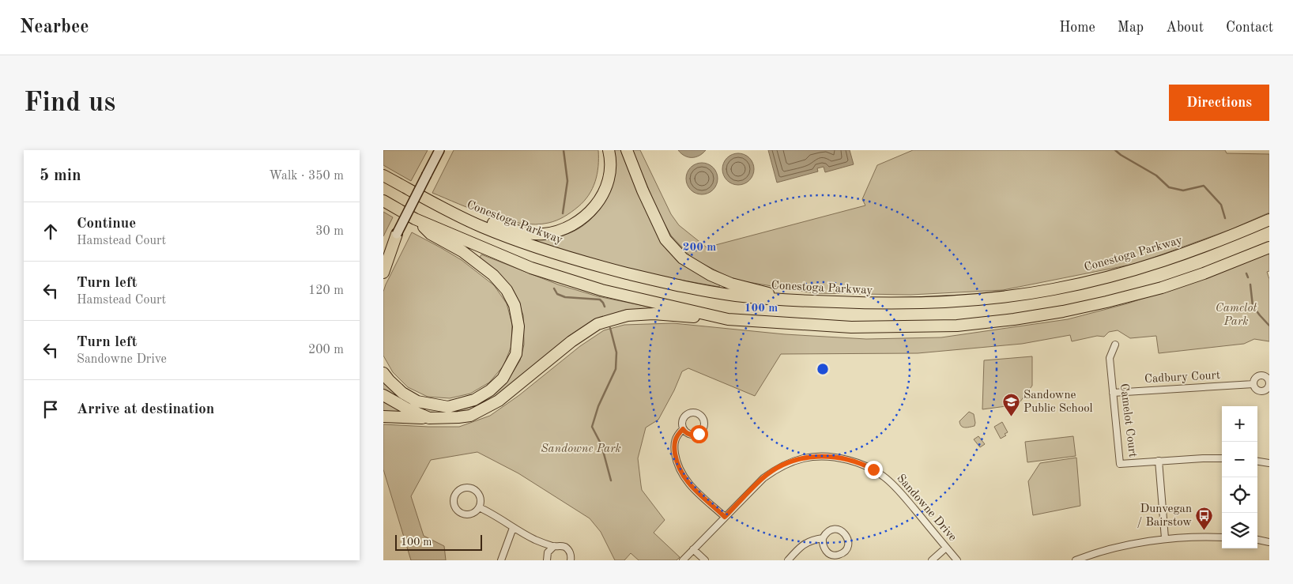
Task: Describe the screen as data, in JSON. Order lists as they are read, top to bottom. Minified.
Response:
{"streets":{"highway":["Conestoga Parkway"],"street":["Cadbury Court","Camelot Court","Sandowne Drive"]},"crossings":[["Cadbury Court","Camelot Court"]],"parks":["Camelot Park","Sandowne Park"],"places":{"school or university":["Sandowne Public School"],"bus stop":["Dunvegan / Bairstow"]},"scale_bar":"100 m","page":{"header":"Nearbee","nav":["Home","Map","About","Contact"],"buttons":"Directions","title":"Find us","heading":["5 min","Walk · 350 m"],"list":[["Continue","Hamstead Court","30 m"],["Turn left","Hamstead Court","120 m"],["Turn left","Sandowne Drive","200 m"],"Arrive at destination"],"map_buttons":["+","−"],"scale":"100 m"},"rings":["200 m","100 m"]}
